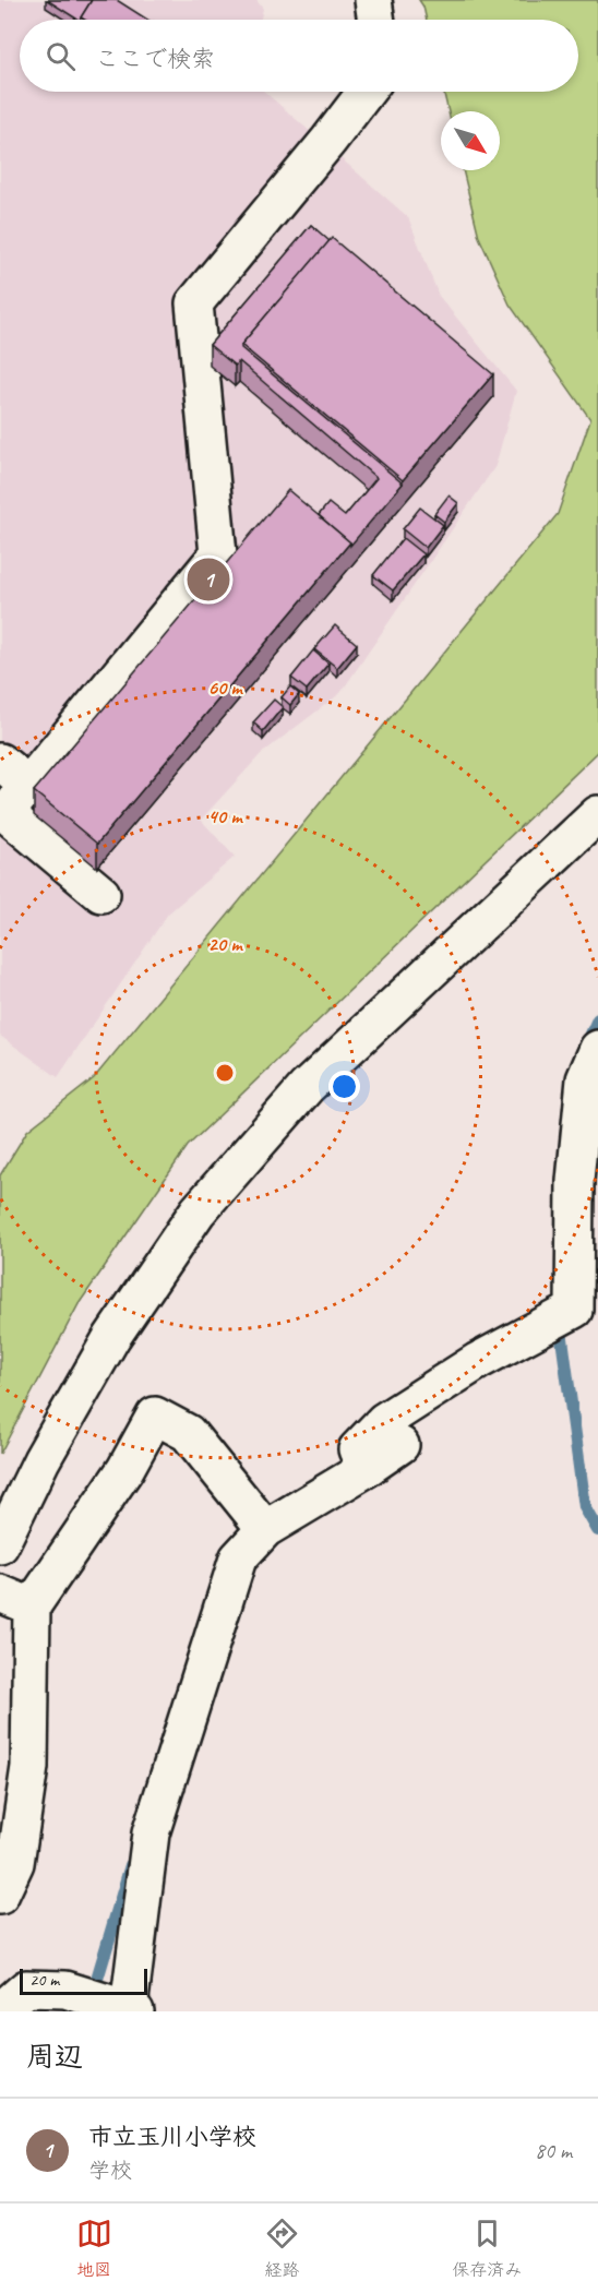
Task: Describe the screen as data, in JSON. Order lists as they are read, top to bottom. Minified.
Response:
{"scale_bar":"20 m","north":"bottom right","page":{"search":"ここで検索","pins":"1","scale":"20 m","heading":"周辺","list":[{"mark":"1","name":"市立玉川小学校","note":"学校","value":"80 m"}],"nav":["地図","経路","保存済み"]},"rings":["60 m","40 m","20 m"]}
